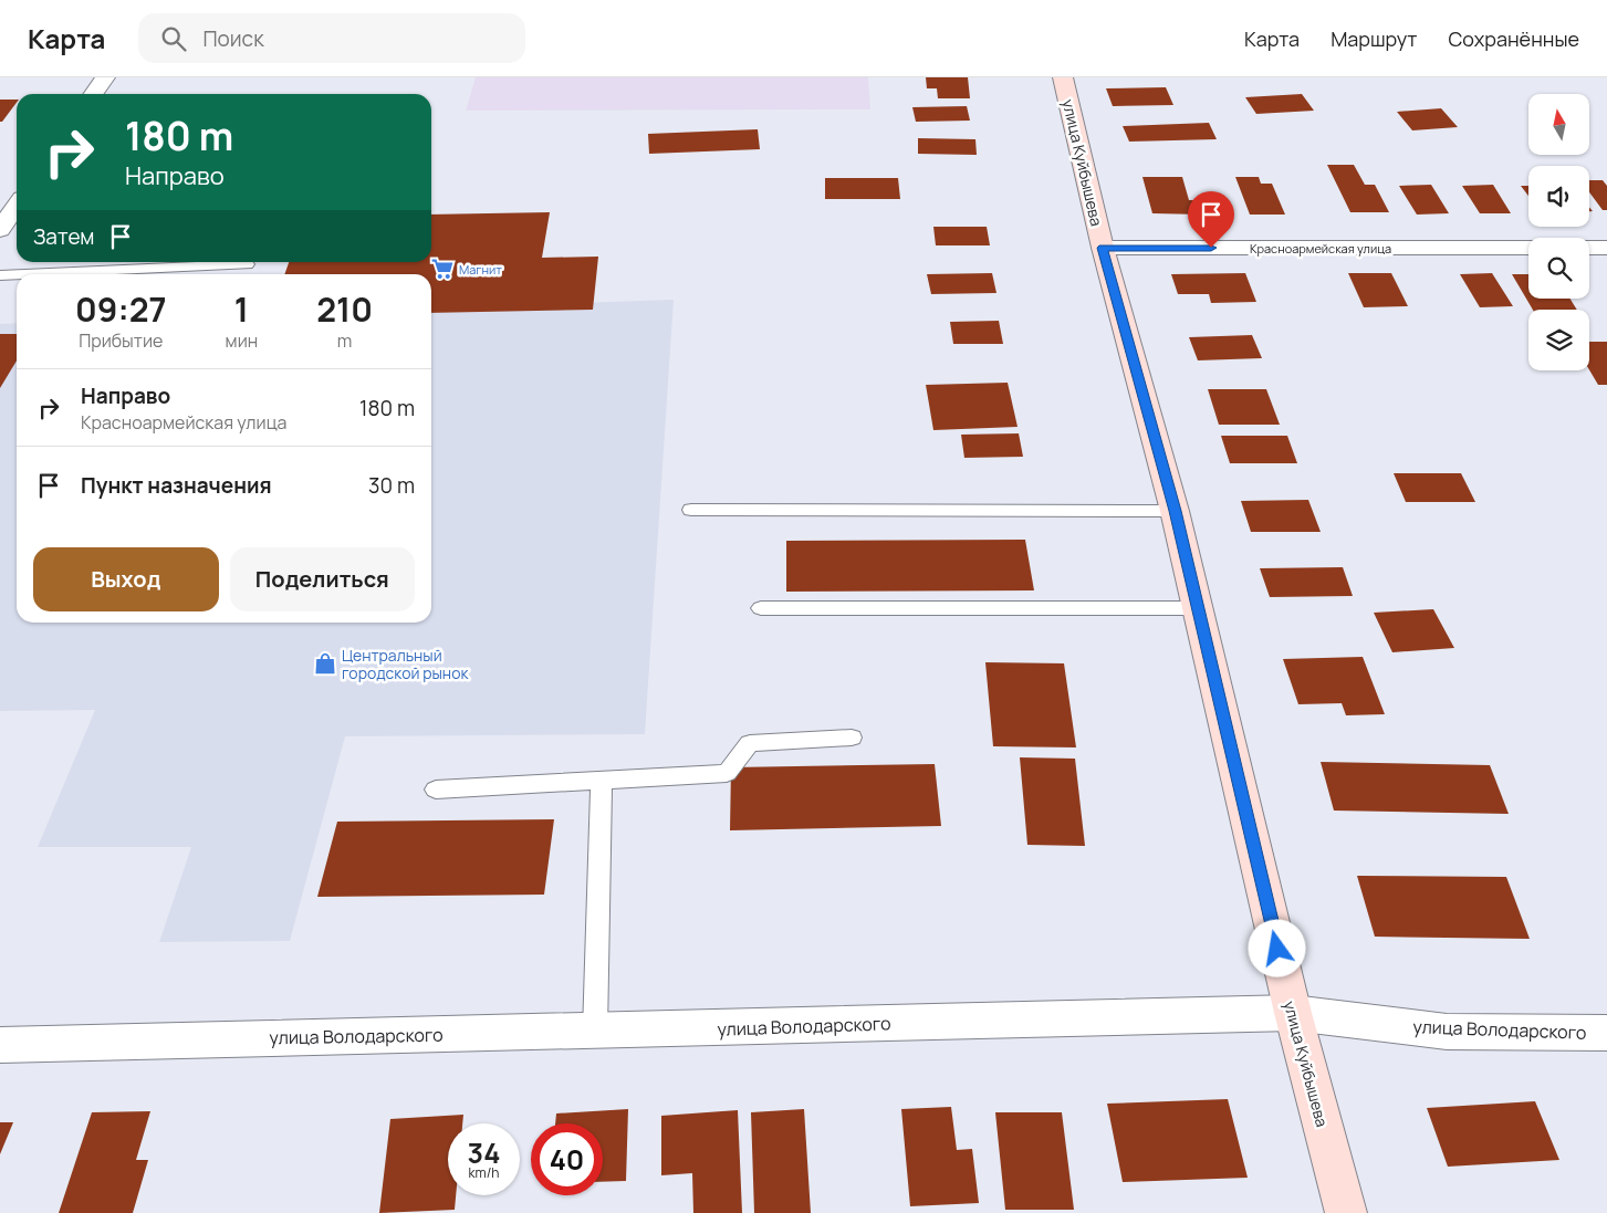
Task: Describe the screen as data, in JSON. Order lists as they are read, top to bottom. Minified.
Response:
{"streets":{"street":["улица Куйбышева","Красноармейская улица","улица Володарского"]},"crossings":[["улица Куйбышева","Красноармейская улица"],["улица Куйбышева","улица Володарского"]],"places":{"supermarket":["Магнит"],"shop":["Центральный городской рынок"]},"north":"top","page":{"header":"Карта","search":"Поиск","nav":["Карта","Маршрут","Сохранённые"],"turn":["180 m","Направо"],"then":"Затем","eta":["09:27","Прибытие","1","мин","210","m"],"list":[{"name":"Направо","note":"Красноармейская улица","value":"180 m"},{"name":"Пункт назначения","value":"30 m"}],"buttons":["Выход","Поделиться"],"speed":"34 km/h","limit":"40"}}
